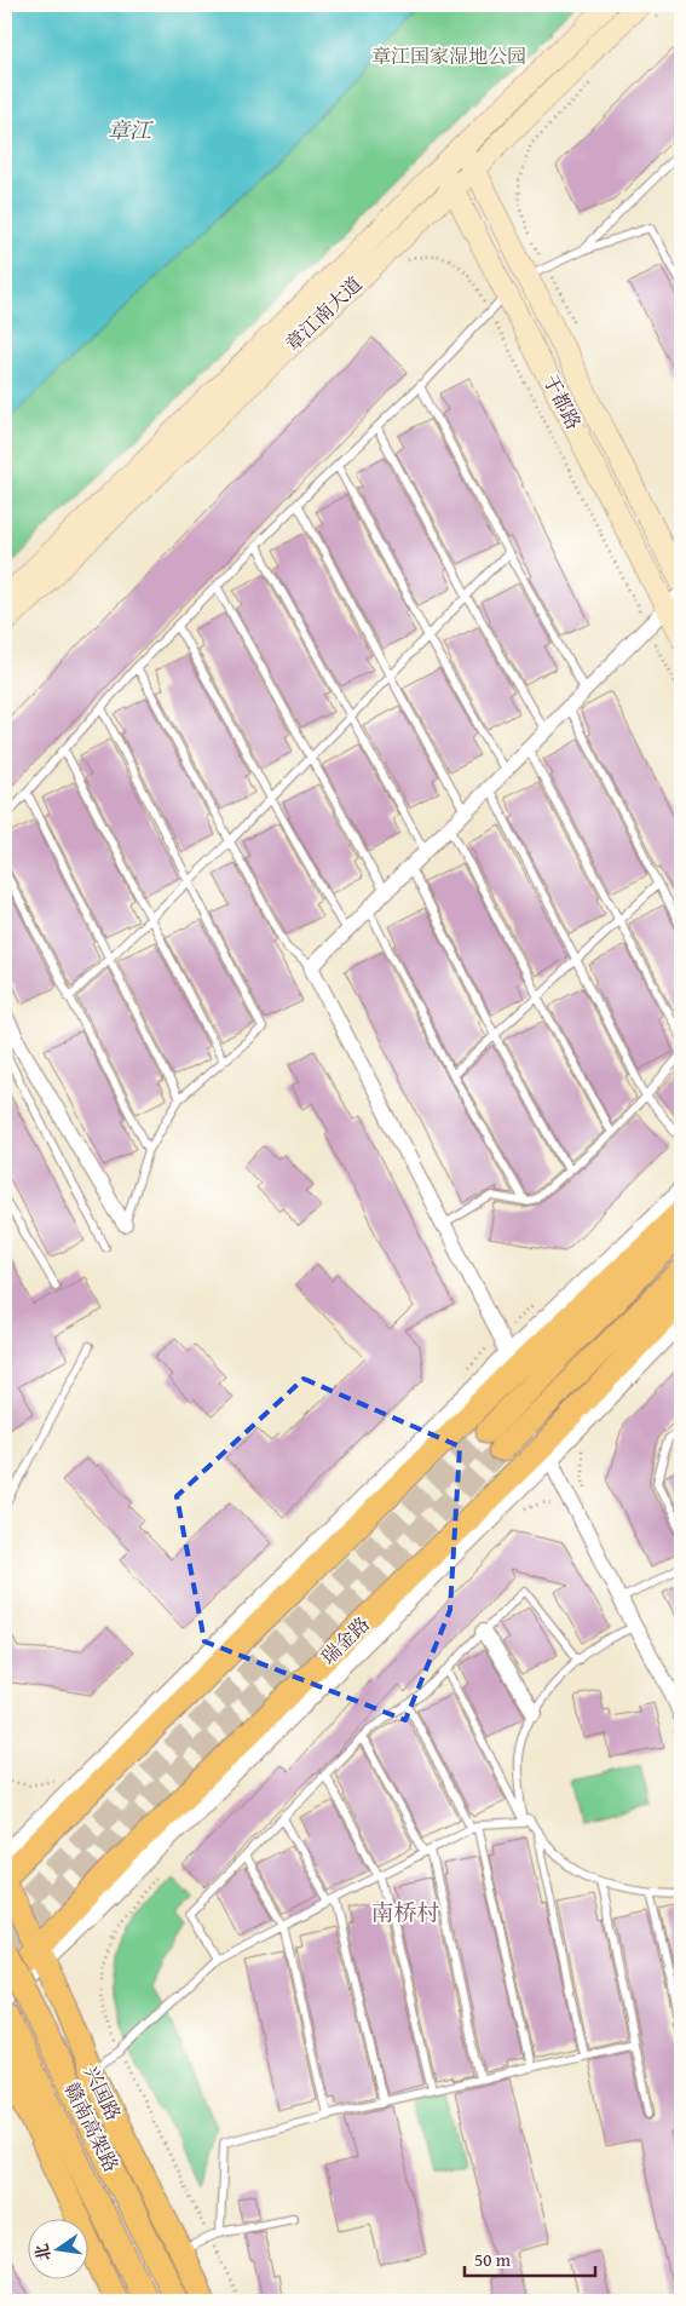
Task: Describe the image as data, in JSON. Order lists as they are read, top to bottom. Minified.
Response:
{"streets":{"highway":["赣南高架路"],"main road":["章江南大道","于都路","瑞金路","兴国路"]},"crossings":[["章江南大道","于都路"],["瑞金路","兴国路"]],"districts":["南桥村"],"water":["章江"],"parks":["章江国家湿地公园"],"scale_bar":"50 m","north":"left"}
